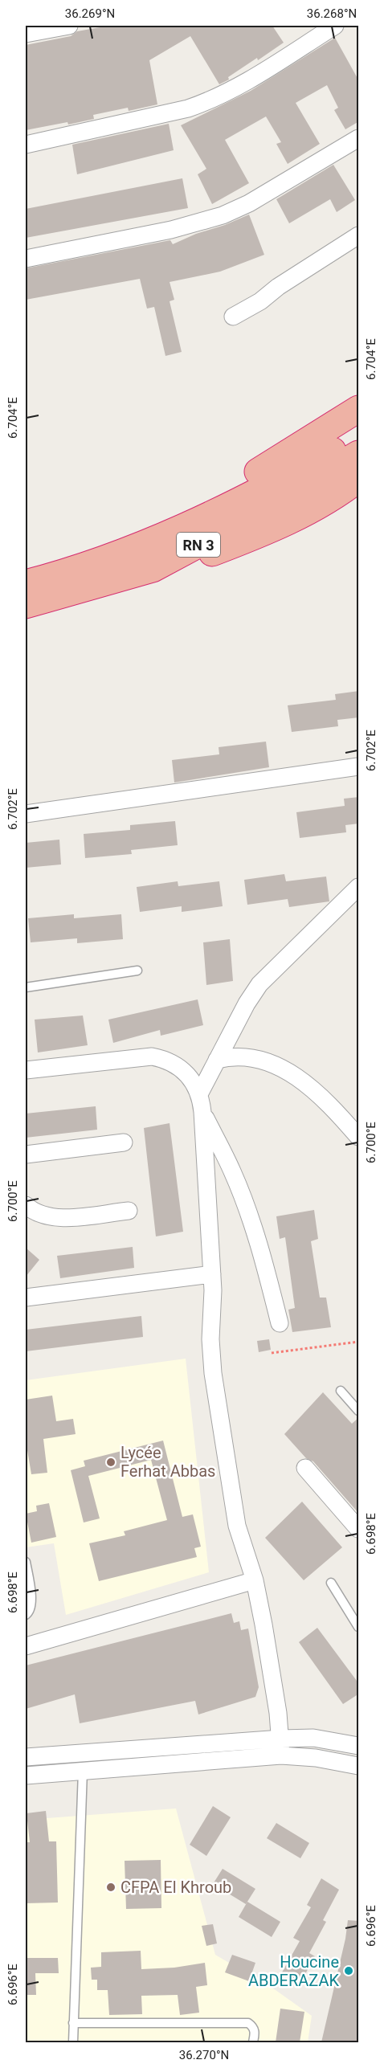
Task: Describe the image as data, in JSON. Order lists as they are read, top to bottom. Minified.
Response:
{"streets":{"highway":["RN 3"]},"places":["Lycée Ferhat Abbas","CFPA El Khroub","Houcine ABDERAZAK"],"coordinates":["36.269°N","36.268°N","6.704°E","6.702°E","6.700°E","6.698°E","6.696°E","36.270°N"]}
